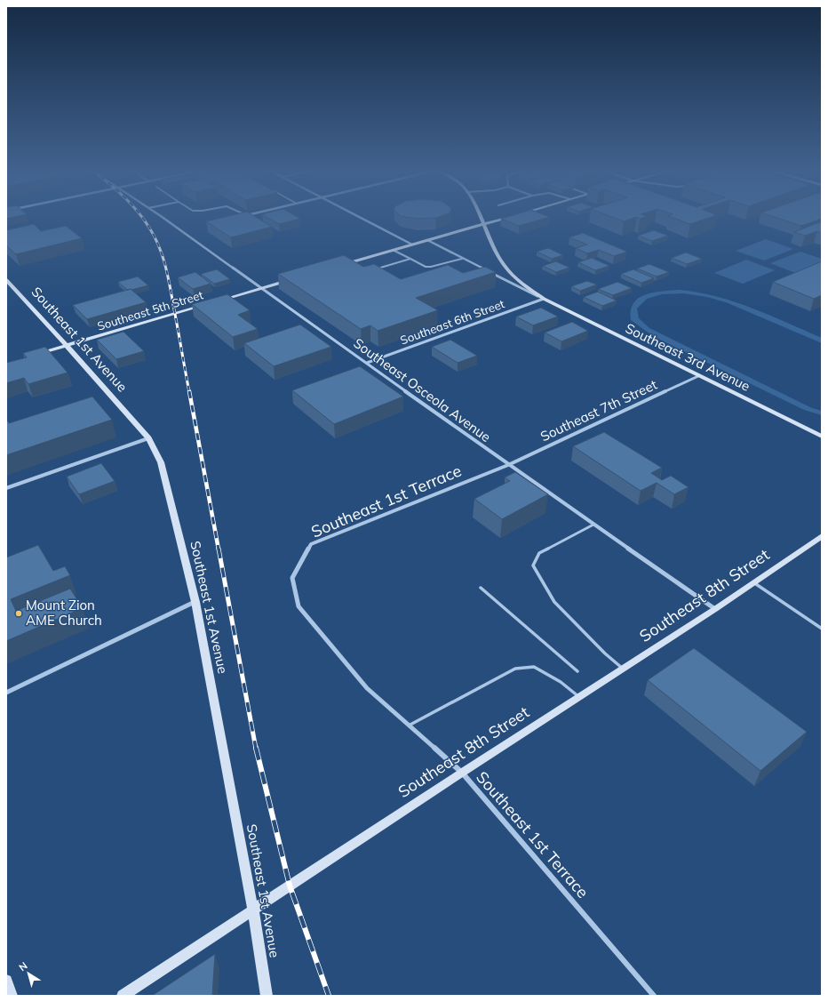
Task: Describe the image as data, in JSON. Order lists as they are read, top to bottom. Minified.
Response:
{"streets":{"street":["Southeast 5th Street","Southeast 6th Street","Southeast 1st Avenue","Southeast 3rd Avenue","Southeast Osceola Avenue","Southeast 7th Street","Southeast 1st Terrace","Southeast 8th Street"]},"crossings":[["Southeast 5th Street","Southeast 1st Avenue"],["Southeast 5th Street","Southeast Osceola Avenue"],["Southeast 6th Street","Southeast 3rd Avenue"],["Southeast 6th Street","Southeast Osceola Avenue"],["Southeast 1st Avenue","Southeast 8th Street"],["Southeast 3rd Avenue","Southeast 7th Street"],["Southeast Osceola Avenue","Southeast 7th Street"],["Southeast Osceola Avenue","Southeast 1st Terrace"],["Southeast Osceola Avenue","Southeast 8th Street"],["Southeast 7th Street","Southeast 1st Terrace"],["Southeast 1st Terrace","Southeast 8th Street"]],"places":["Mount Zion AME Church"],"north":"top left"}
